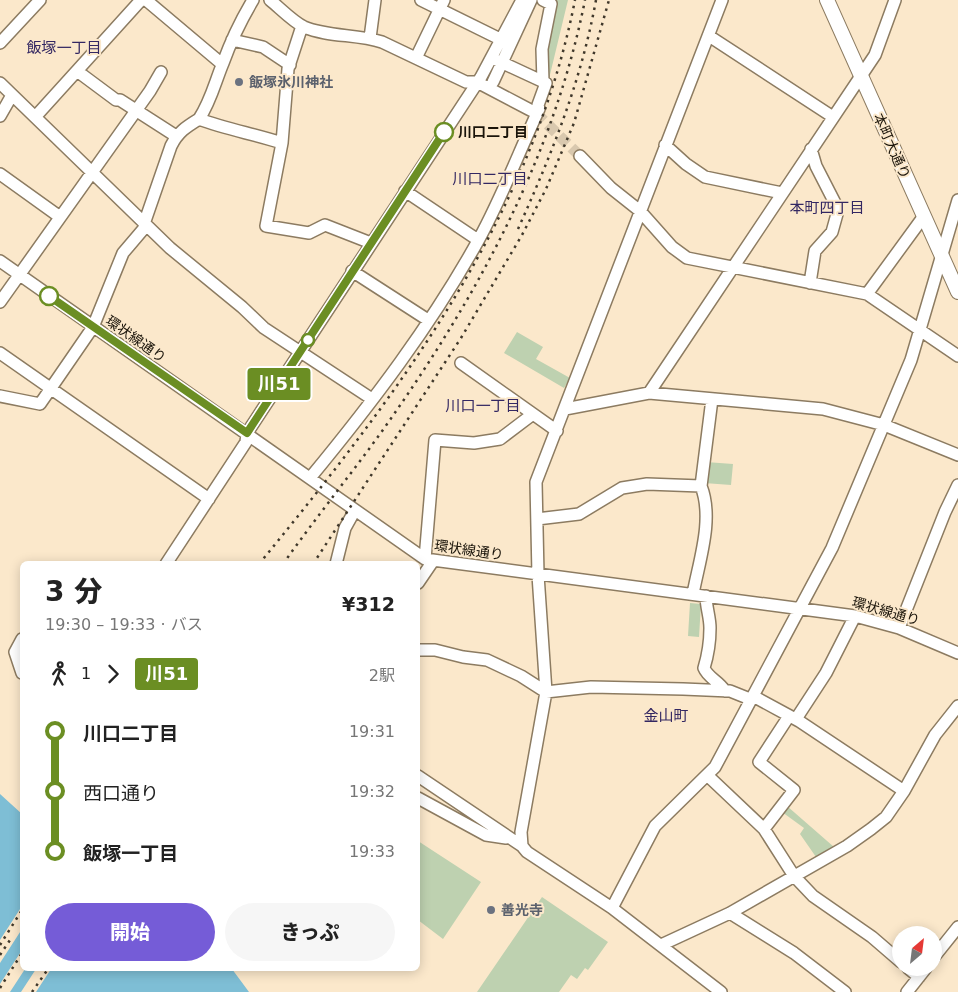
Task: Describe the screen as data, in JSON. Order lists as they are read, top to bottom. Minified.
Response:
{"streets":{"main road":["本町大通り"],"street":["環状線通り"]},"districts":["飯塚一丁目","川口二丁目","本町四丁目","川口一丁目","金山町"],"places":["飯塚氷川神社","川口二丁目","善光寺"],"lines":["bus line 川51"],"north":"top right","page":{"on_map":"川51","heading":["3 分","19:30 – 19:33 · バス","¥312"],"legs":["1","川51","2駅"],"list":[{"name":"川口二丁目","value":"19:31"},{"name":"西口通り","value":"19:32"},{"name":"飯塚一丁目","value":"19:33"}],"buttons":["開始","きっぷ"]}}
